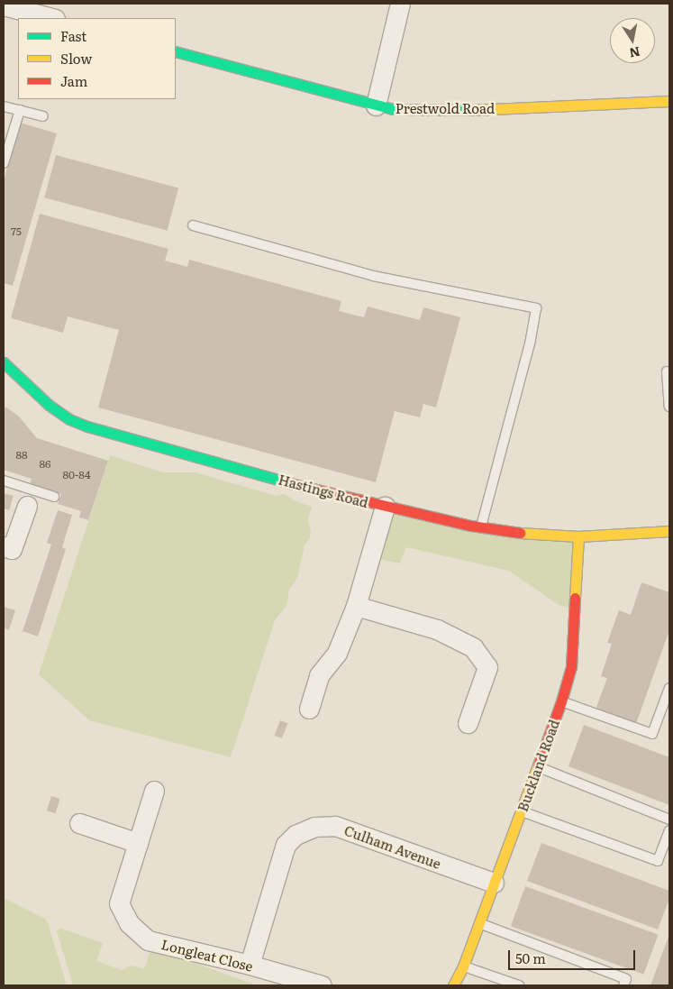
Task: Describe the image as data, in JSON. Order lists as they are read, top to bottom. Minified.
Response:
{"streets":{"street":["Prestwold Road","Hastings Road","Buckland Road","Culham Avenue","Longleat Close"]},"crossings":[["Hastings Road","Buckland Road"],["Buckland Road","Culham Avenue"],["Culham Avenue","Longleat Close"]],"house_numbers":["75","88","86","80-84"],"legend":["Fast","Slow","Jam"],"scale_bar":"50 m","north":"bottom"}
